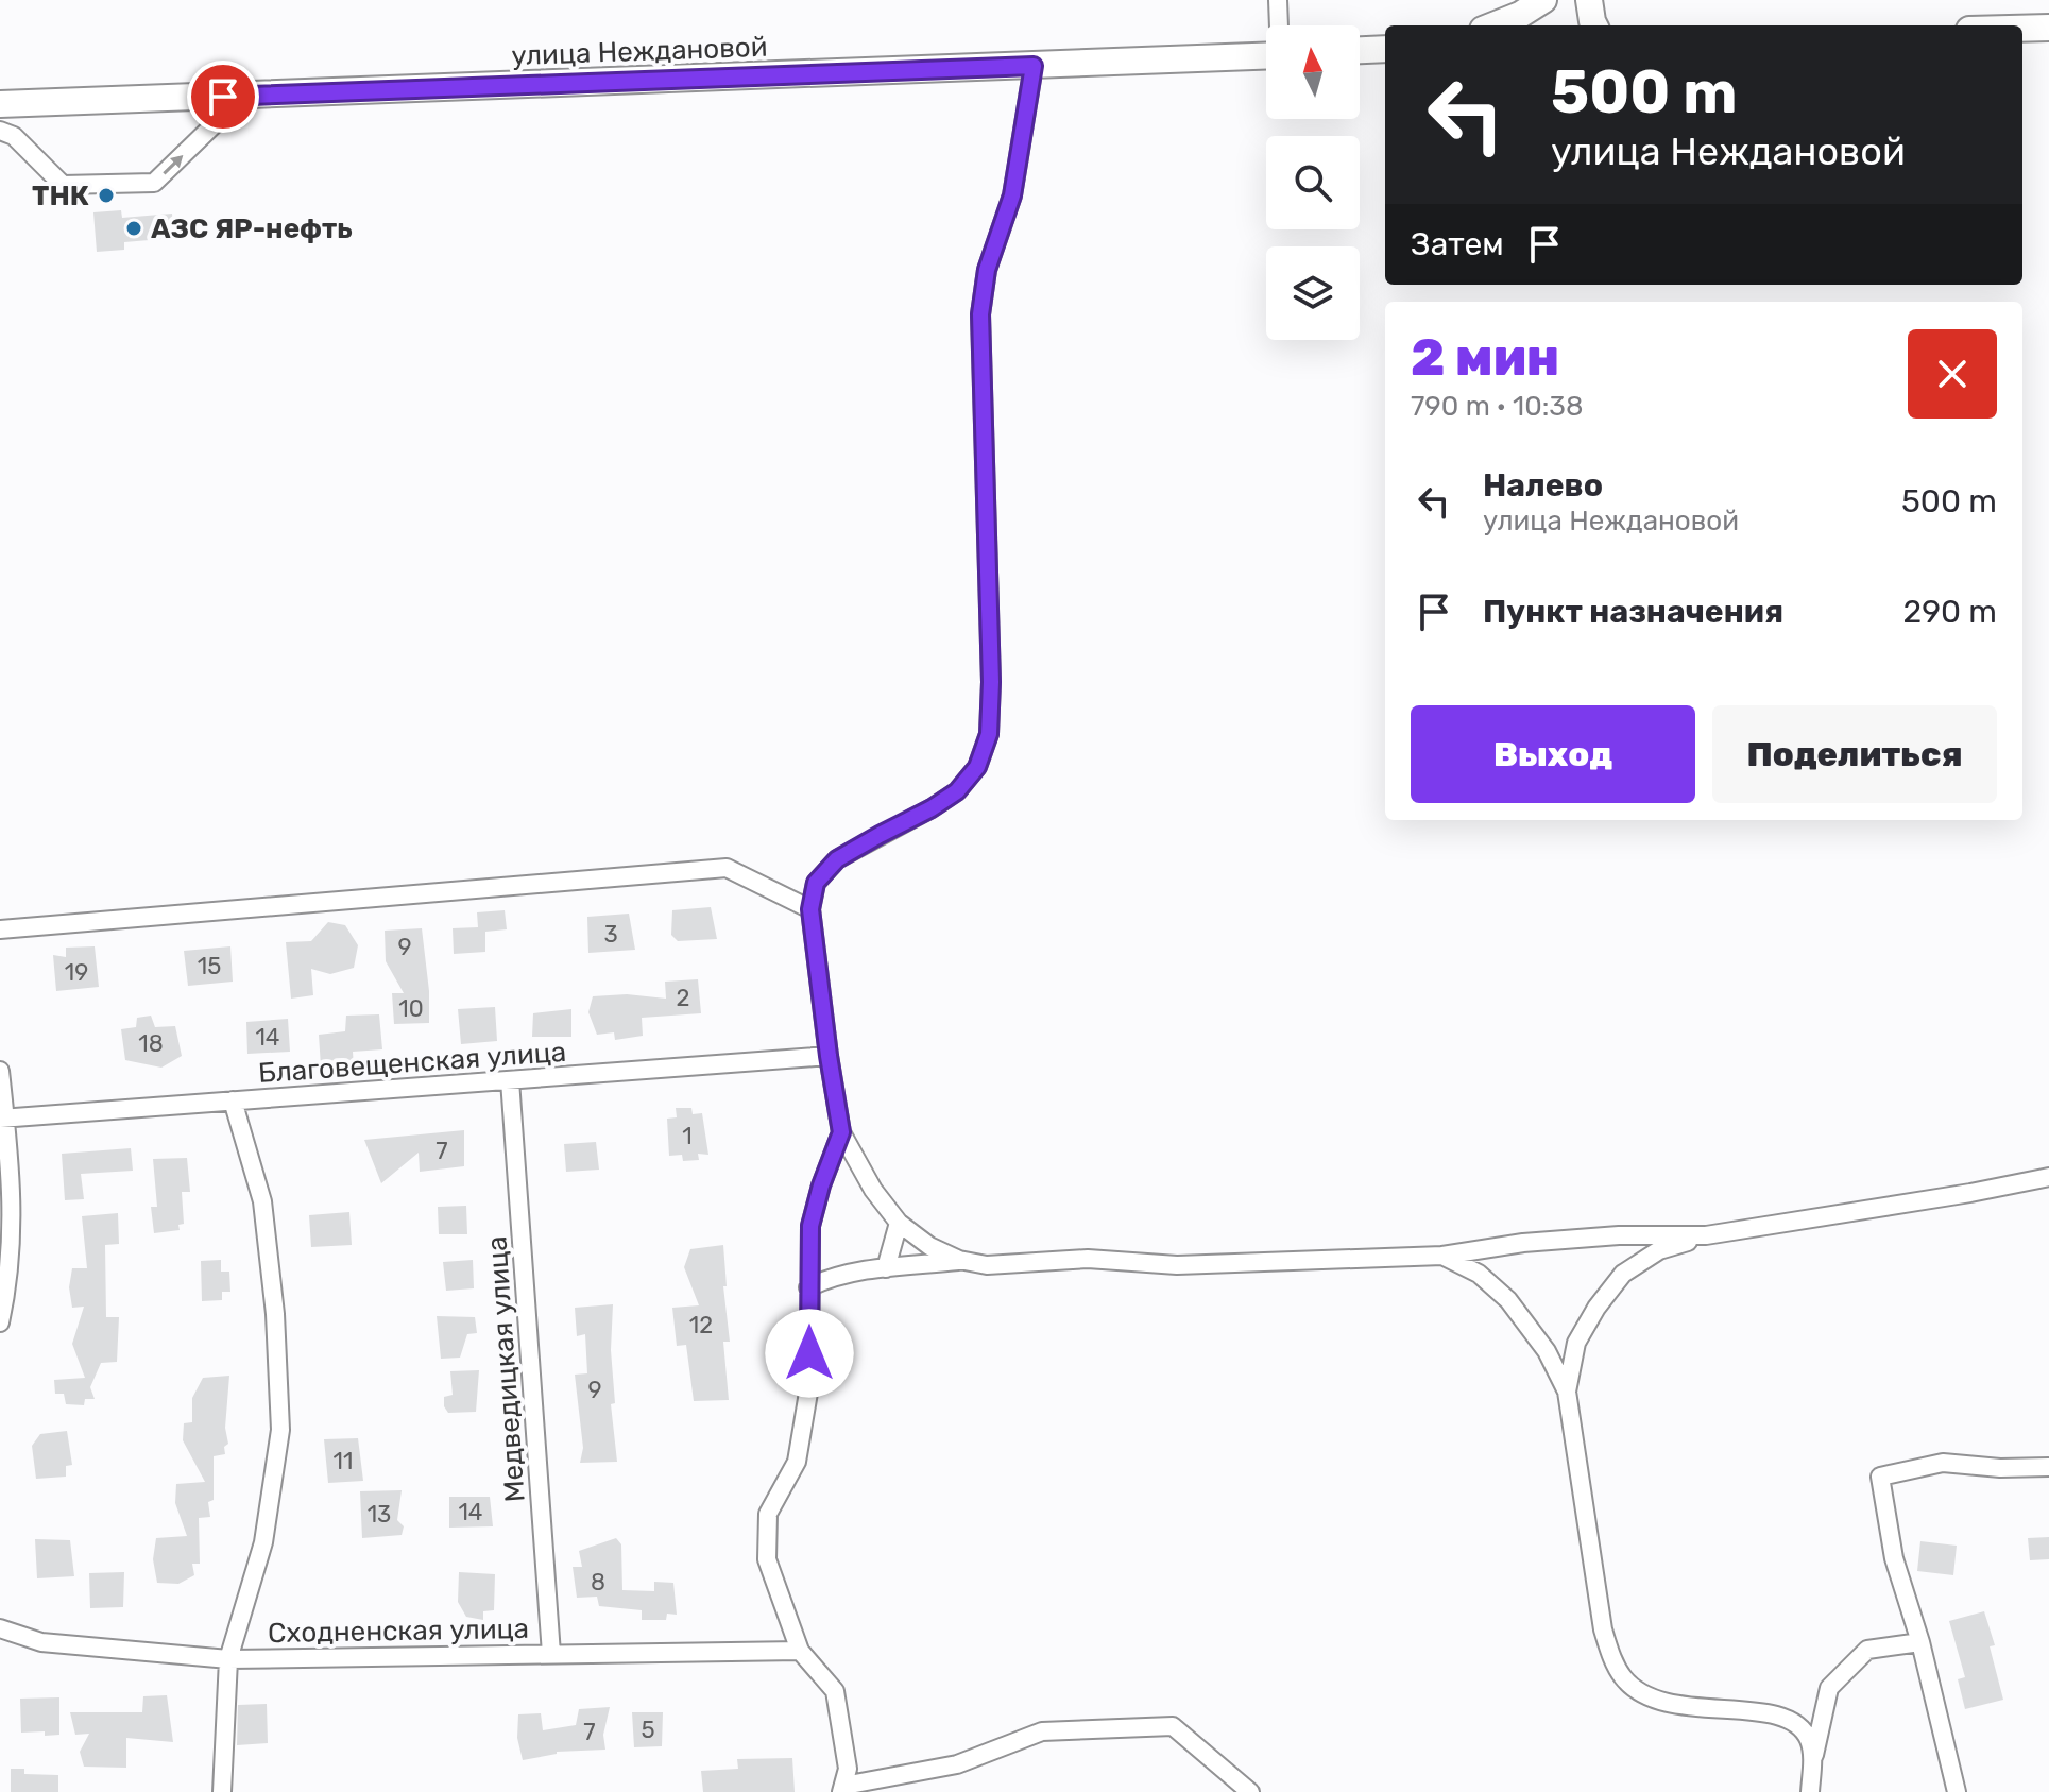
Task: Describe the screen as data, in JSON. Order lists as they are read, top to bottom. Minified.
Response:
{"streets":{"highway":["улица Неждановой"],"street":["Благовещенская улица","Медведицкая улица","Сходненская улица"]},"crossings":[["Благовещенская улица","Медведицкая улица"],["Медведицкая улица","Сходненская улица"]],"places":["ТНК","АЗС ЯР-нефть"],"house_numbers":["3","9","15","19","2","10","14","18","1","7","12","9","11","14","13","8","5","7"],"north":"top","page":{"turn":["500 m","улица Неждановой"],"then":"Затем","heading":["2 мин","790 m · 10:38"],"list":[{"name":"Налево","note":"улица Неждановой","value":"500 m"},{"name":"Пункт назначения","value":"290 m"}],"buttons":["Выход","Поделиться"]}}
